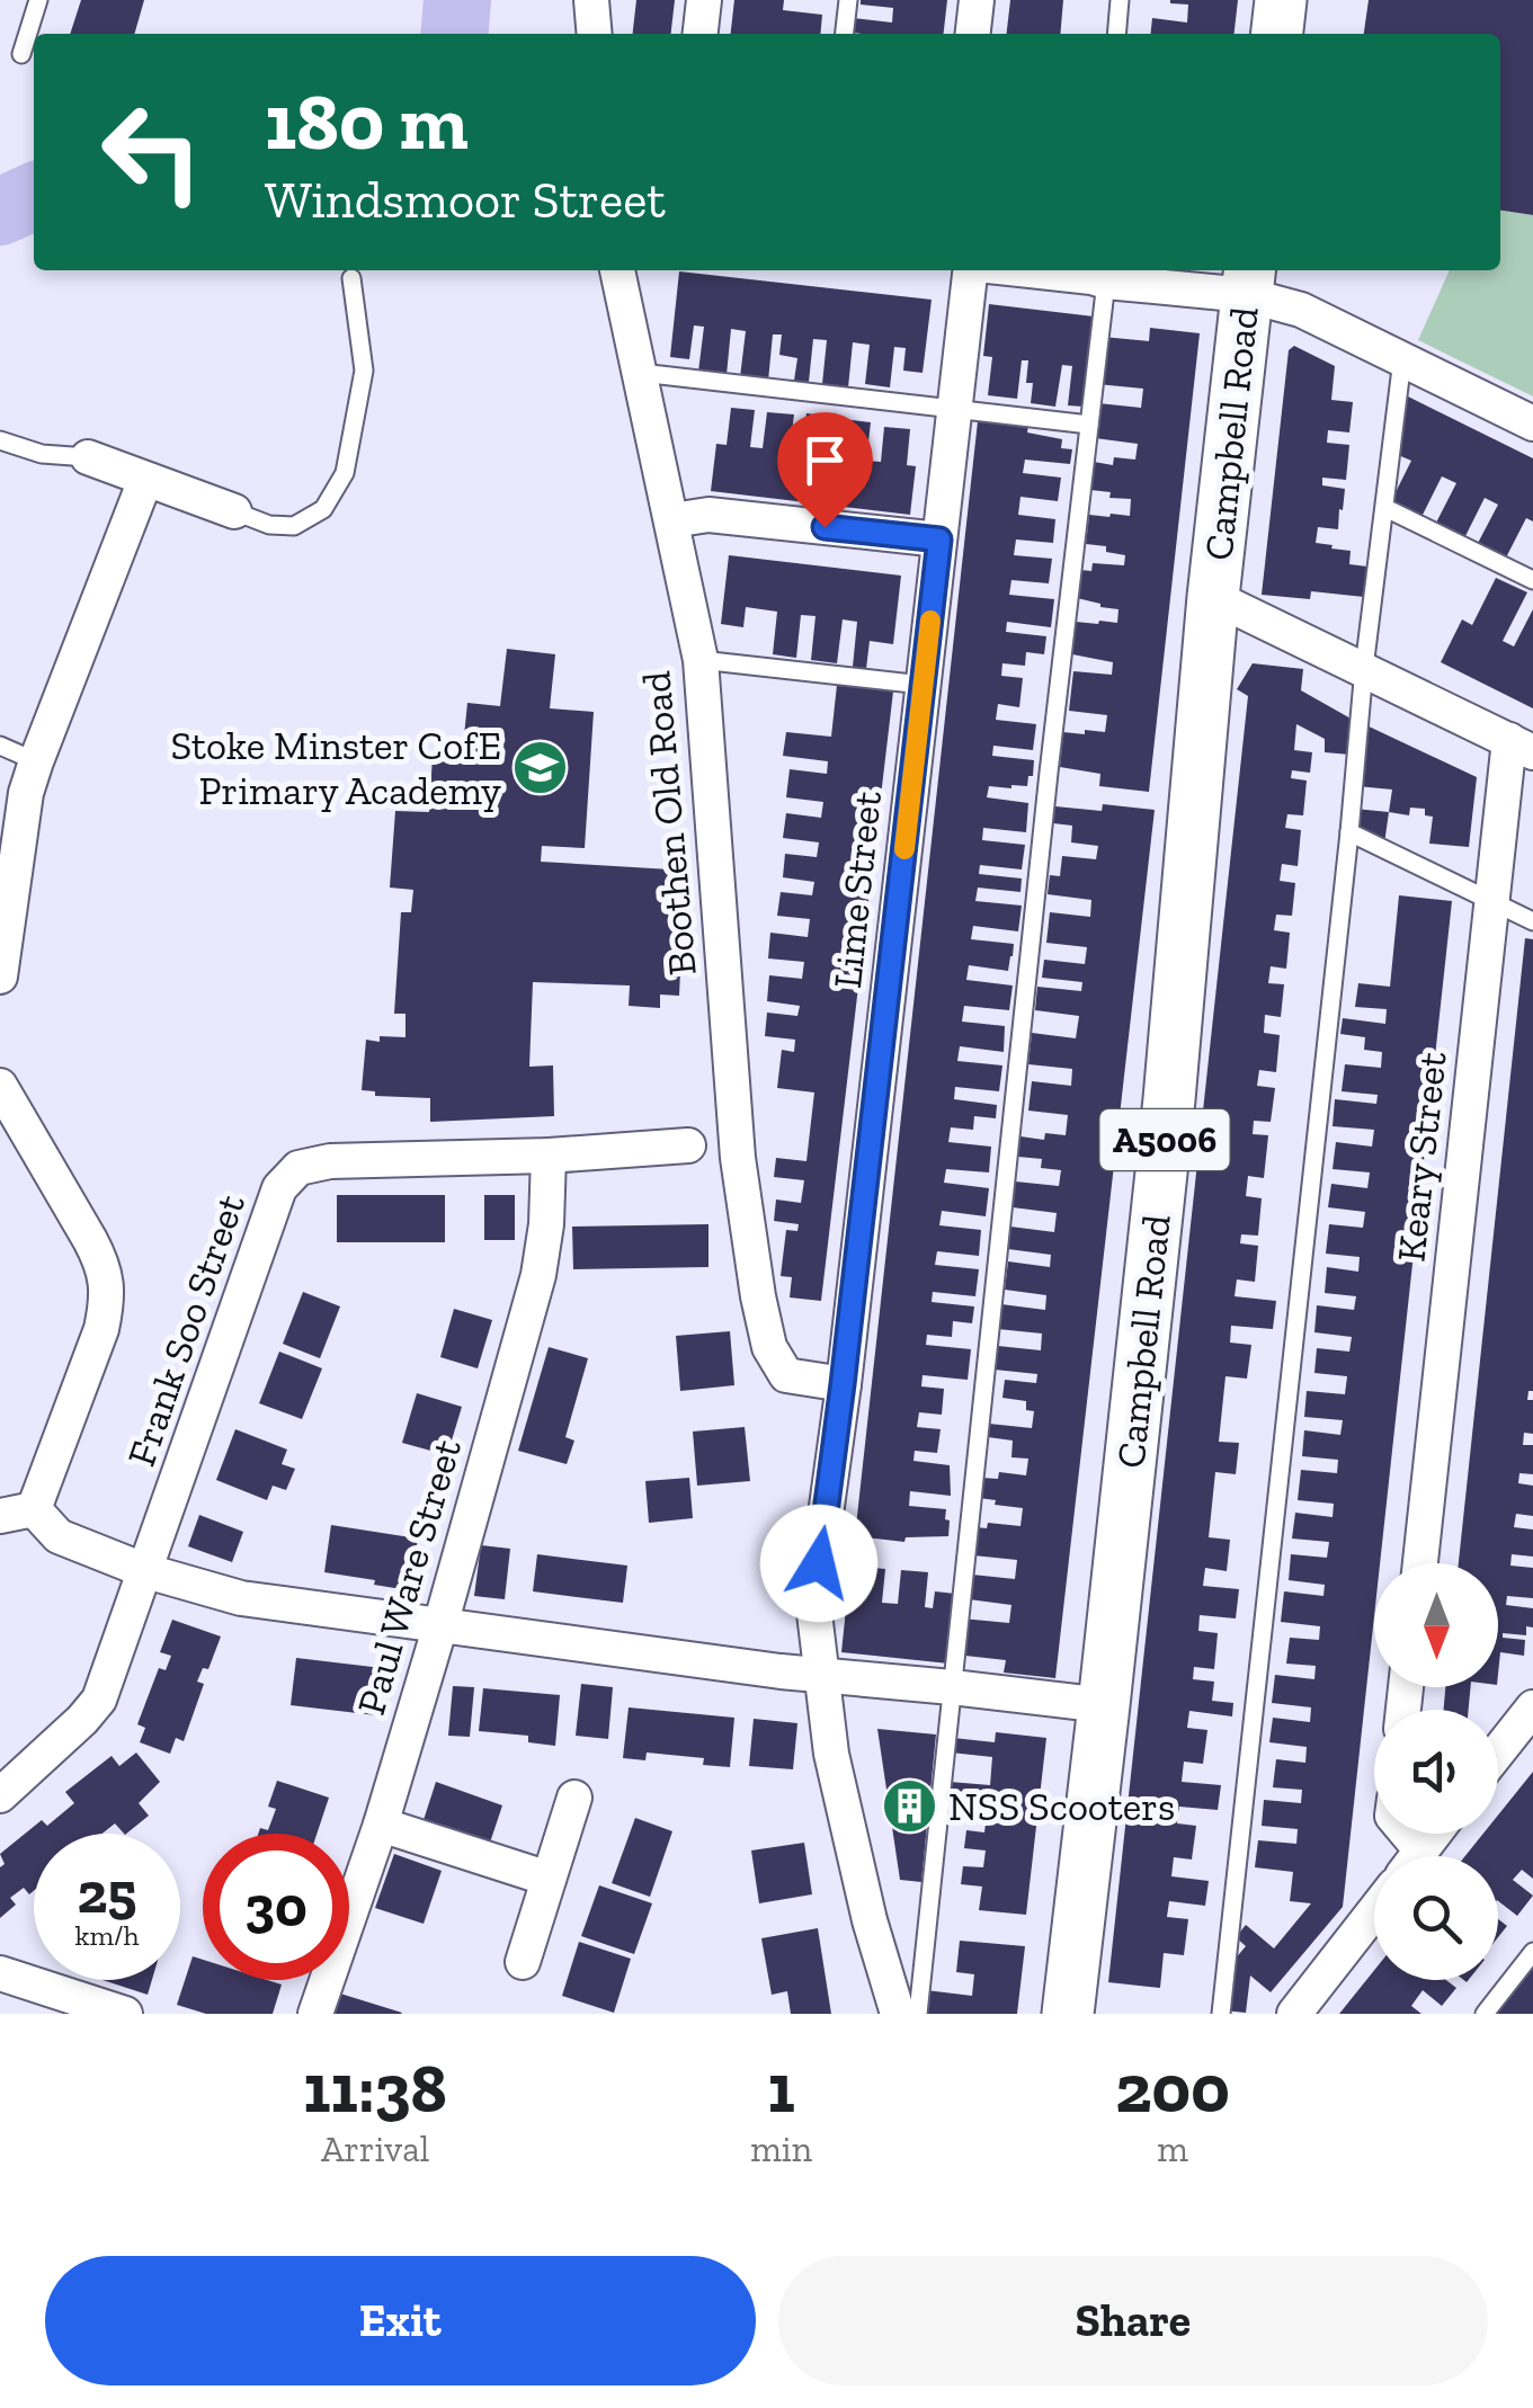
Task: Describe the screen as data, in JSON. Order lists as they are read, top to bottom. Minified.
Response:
{"streets":{"main road":["Campbell Road","A5006"],"street":["Boothen Old Road","Lime Street","Keary Street","Frank Soo Street","Paul Ware Street"]},"crossings":[["Boothen Old Road","Lime Street"],["Frank Soo Street","Paul Ware Street"]],"places":{"school or university":["Stoke Minster CofE Primary Academy"],"building":["NSS Scooters"]},"north":"bottom","page":{"turn":["180 m","Windsmoor Street"],"speed":"25 km/h","limit":"30","eta":["11:38","Arrival","1","min","200","m"],"buttons":["Exit","Share"]}}
